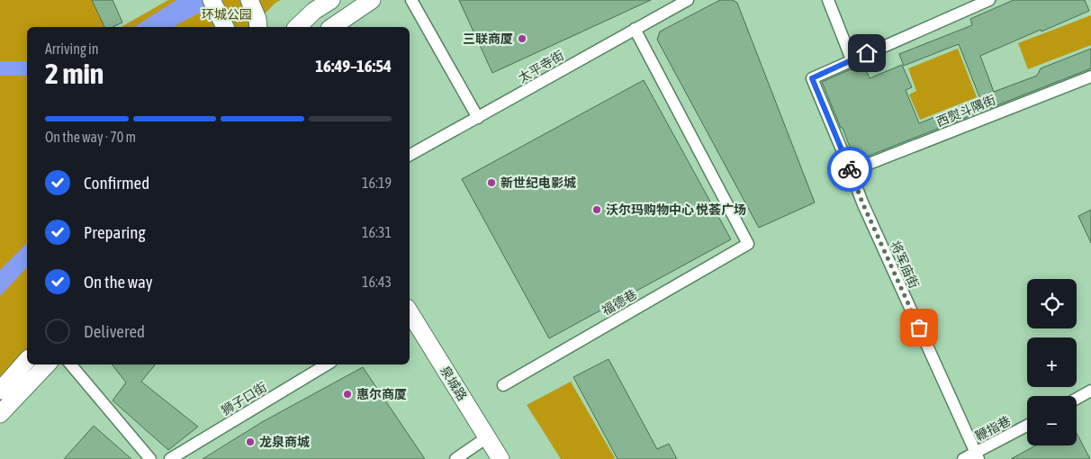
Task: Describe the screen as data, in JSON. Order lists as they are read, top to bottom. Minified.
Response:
{"streets":{"main road":["泉城路"],"street":["太平寺街","西熨斗隅街","将军庙街","福德巷","狮子口街","鞭指巷"]},"crossings":[["太平寺街","福德巷"],["西熨斗隅街","将军庙街"],["将军庙街","鞭指巷"]],"parks":["环城公园"],"places":["三联商厦","新世纪电影城","沃尔玛购物中心 悦荟广场","惠尔商厦","龙泉商城"],"page":{"heading":["2 min","Arriving in","16:49–16:54"],"bar":"On the way · 70 m","list":[["Confirmed","16:19"],["Preparing","16:31"],["On the way","16:43"],"Delivered"],"map_buttons":["+","−"]}}
